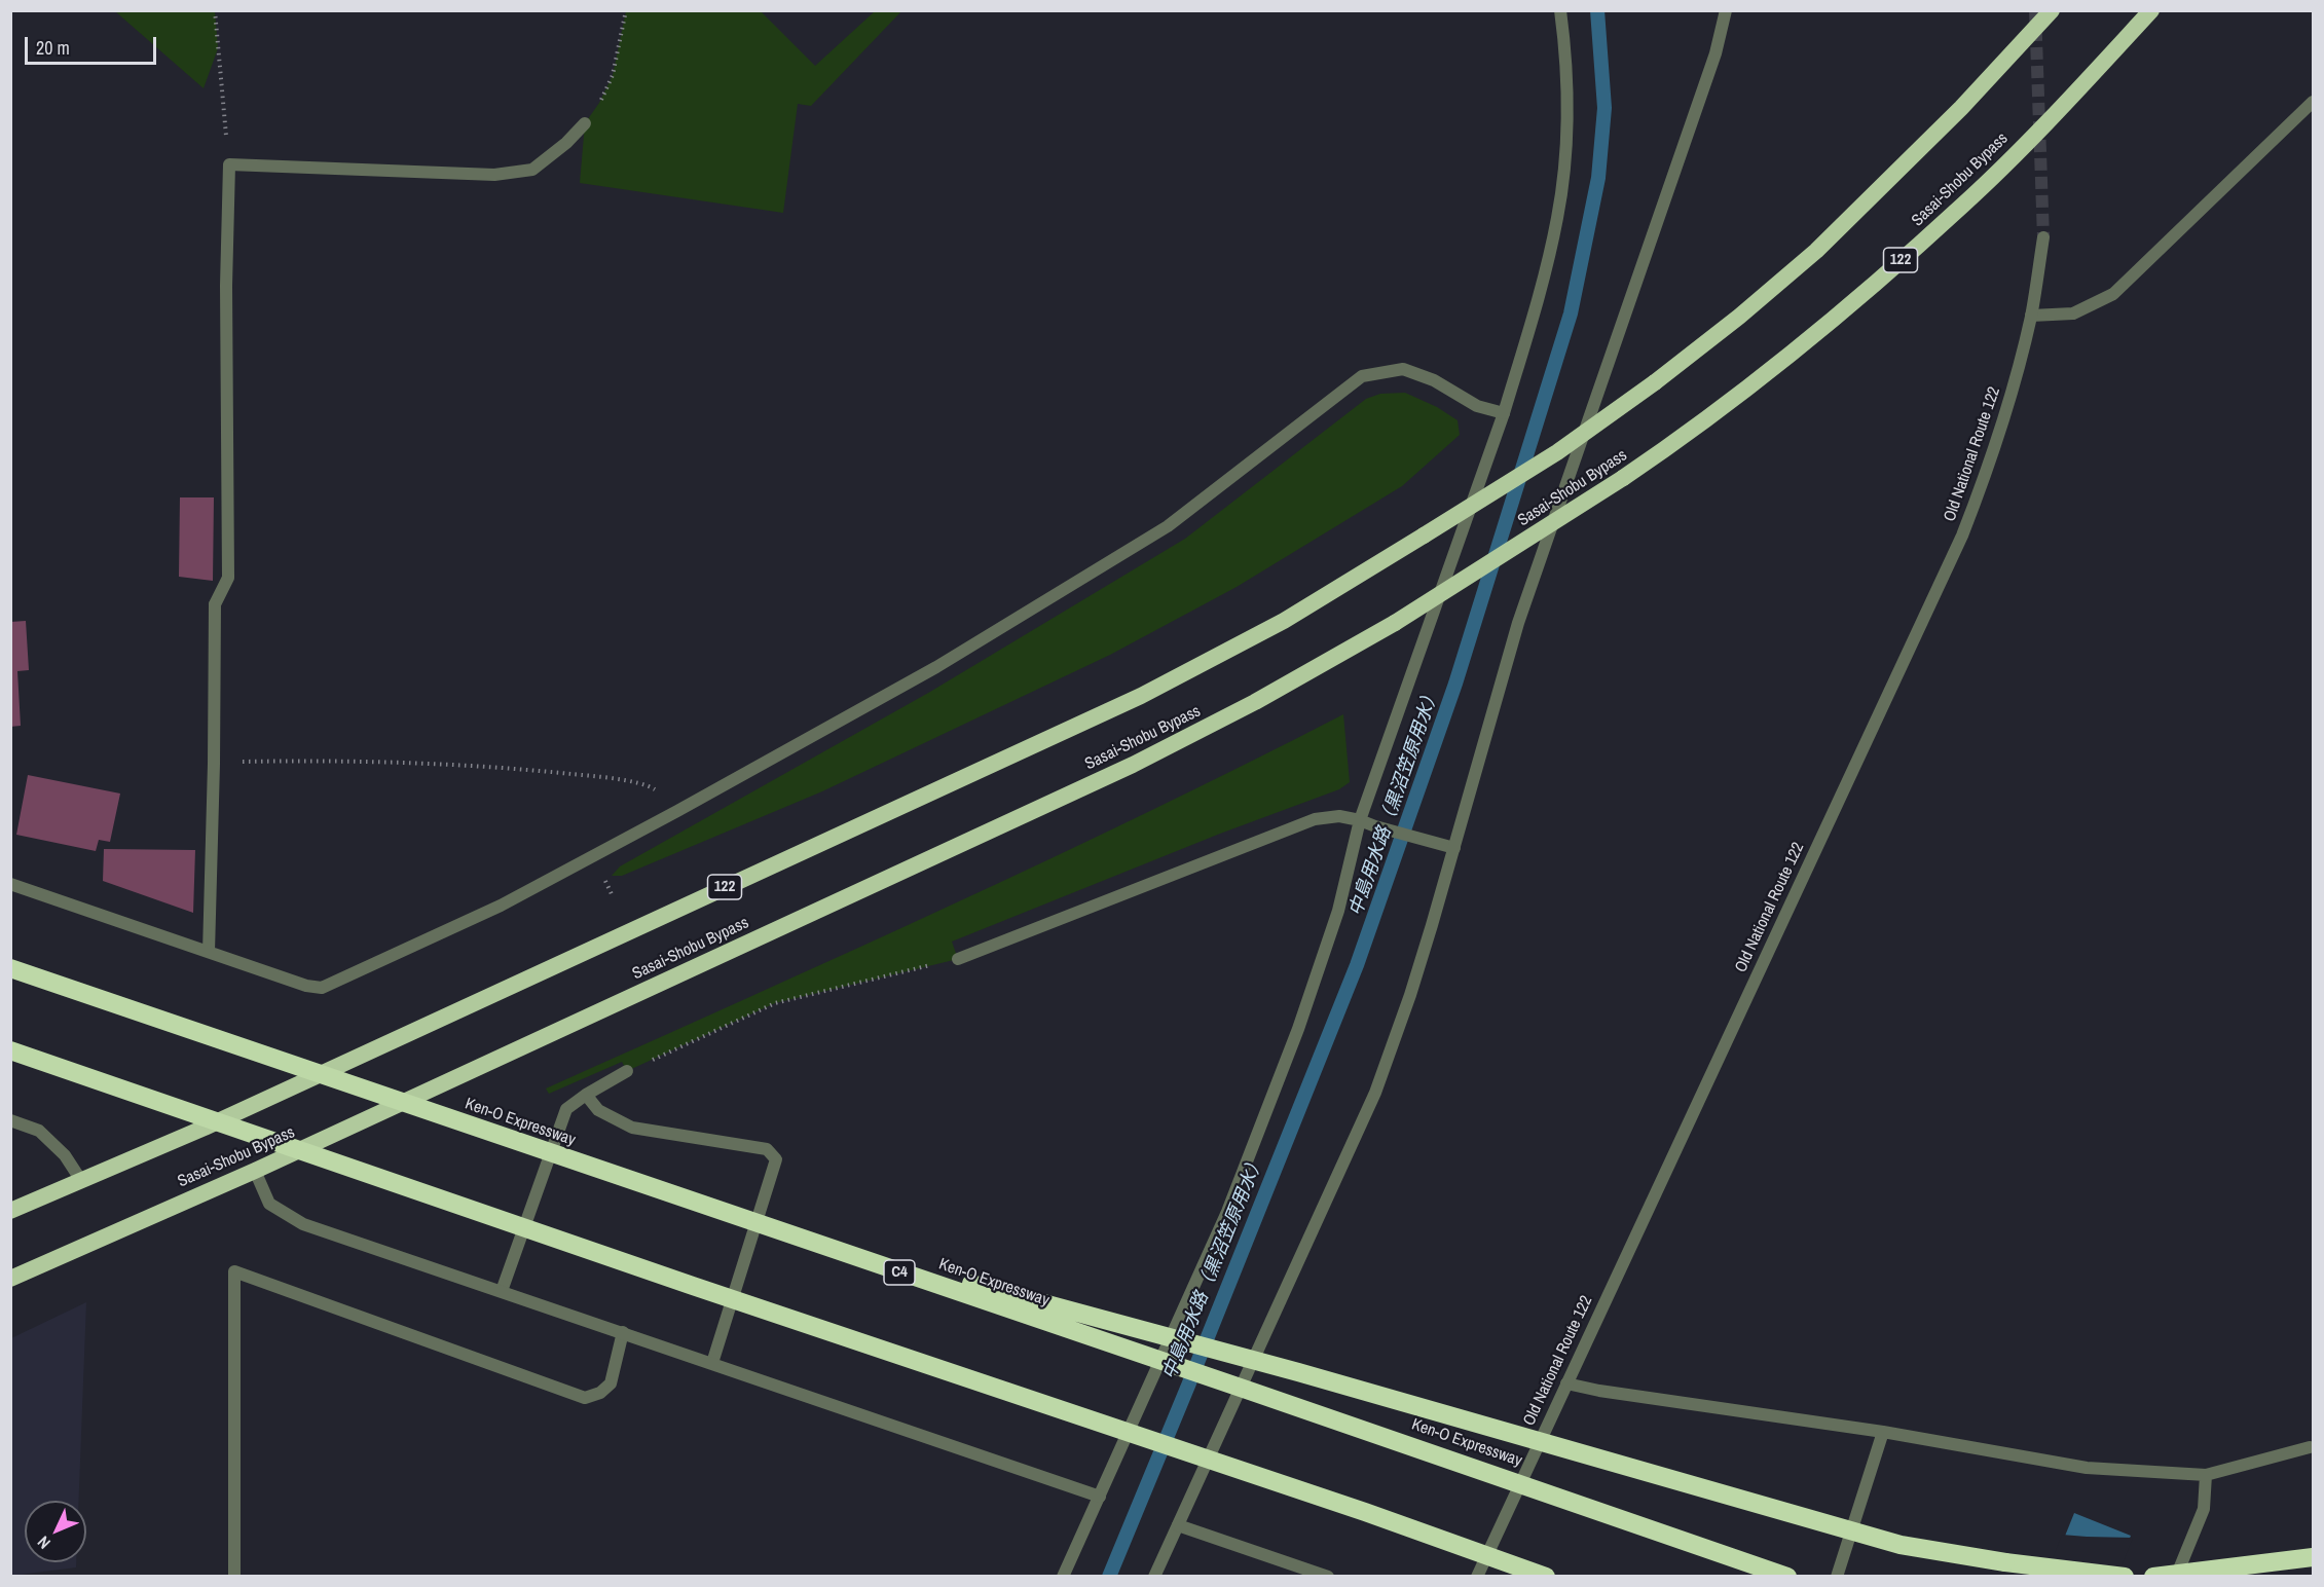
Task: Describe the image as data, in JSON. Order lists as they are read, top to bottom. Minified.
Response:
{"streets":{"highway":["Sasai-Shobu Bypass","122","Ken-O Expressway","C4"],"street":["Old National Route 122"]},"water":["中島用水路（黒沼笠原用水）"],"scale_bar":"20 m","north":"bottom left"}
